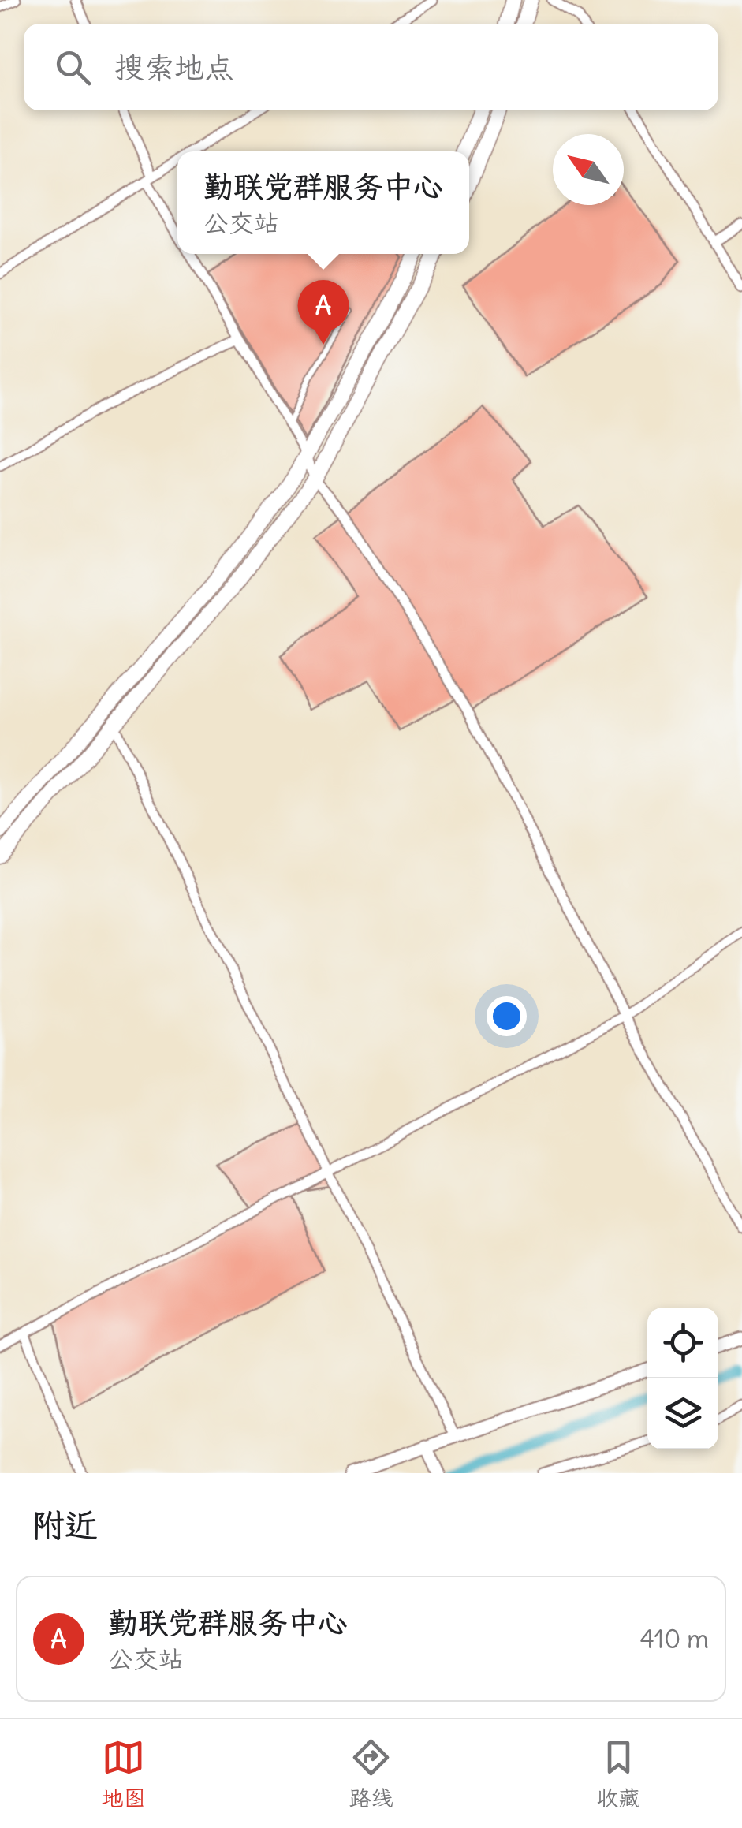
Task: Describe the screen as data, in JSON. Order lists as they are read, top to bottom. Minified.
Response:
{"north":"top left","page":{"search":"搜索地点","popup":["勤联党群服务中心","公交站"],"pins":"A","heading":"附近","list":[{"mark":"A","name":"勤联党群服务中心","note":"公交站","value":"410 m"}],"nav":["地图","路线","收藏"]}}
